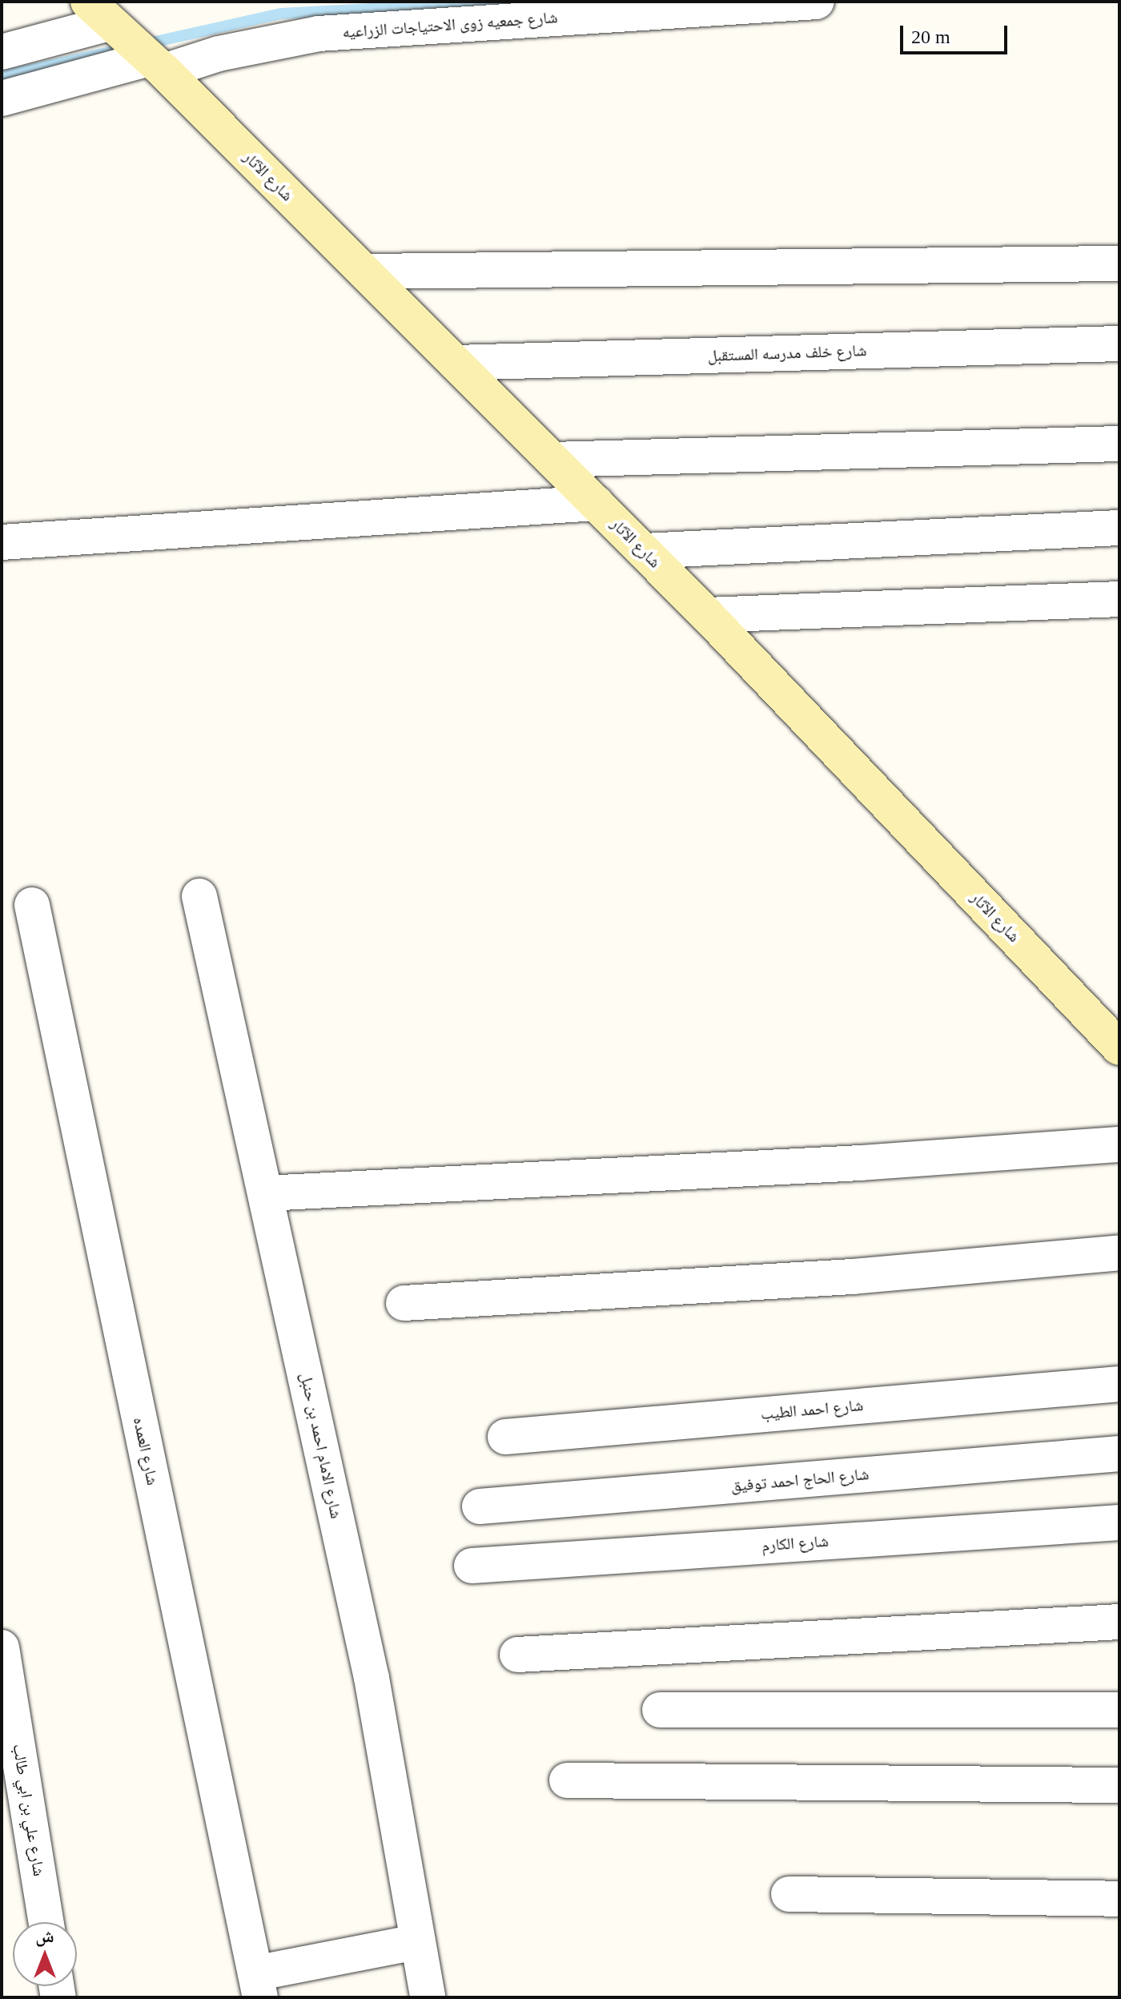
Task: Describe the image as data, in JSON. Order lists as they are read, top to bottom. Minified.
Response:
{"streets":{"main road":["شارع الآثار"],"street":["شارع جمعيه زوى الاحتياجات الزراعيه","شارع خلف مدرسه المستقبل","شارع احمد الطيب","شارع الامام احمد بن حنبل","شارع العمده","شارع الحاج احمد توفيق","شارع الكارم","شارع علي بن ابي طالب"]},"crossings":[["شارع جمعيه زوى الاحتياجات الزراعيه","شارع الآثار"],["شارع الآثار","شارع خلف مدرسه المستقبل"]],"scale_bar":"20 m","north":"top"}
